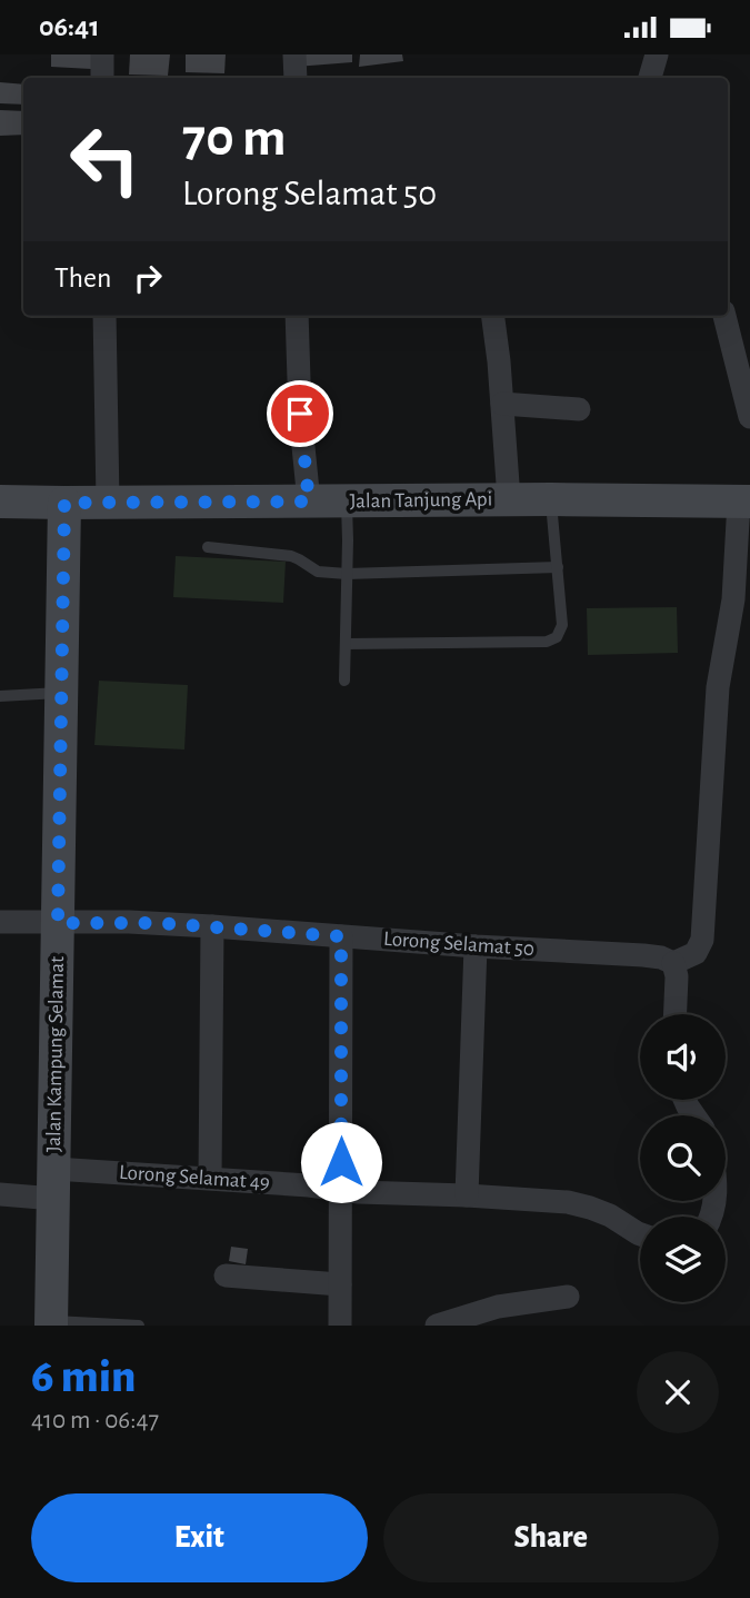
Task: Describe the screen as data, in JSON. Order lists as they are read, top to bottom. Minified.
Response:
{"streets":{"street":["Jalan Tanjung Api","Lorong Selamat 50","Jalan Kampung Selamat","Lorong Selamat 49"]},"crossings":[["Jalan Tanjung Api","Jalan Kampung Selamat"],["Lorong Selamat 50","Jalan Kampung Selamat"],["Jalan Kampung Selamat","Lorong Selamat 49"]],"page":{"status":"06:41","turn":["70 m","Lorong Selamat 50"],"then":"Then","heading":["6 min","410 m · 06:47"],"buttons":["Exit","Share"]}}
